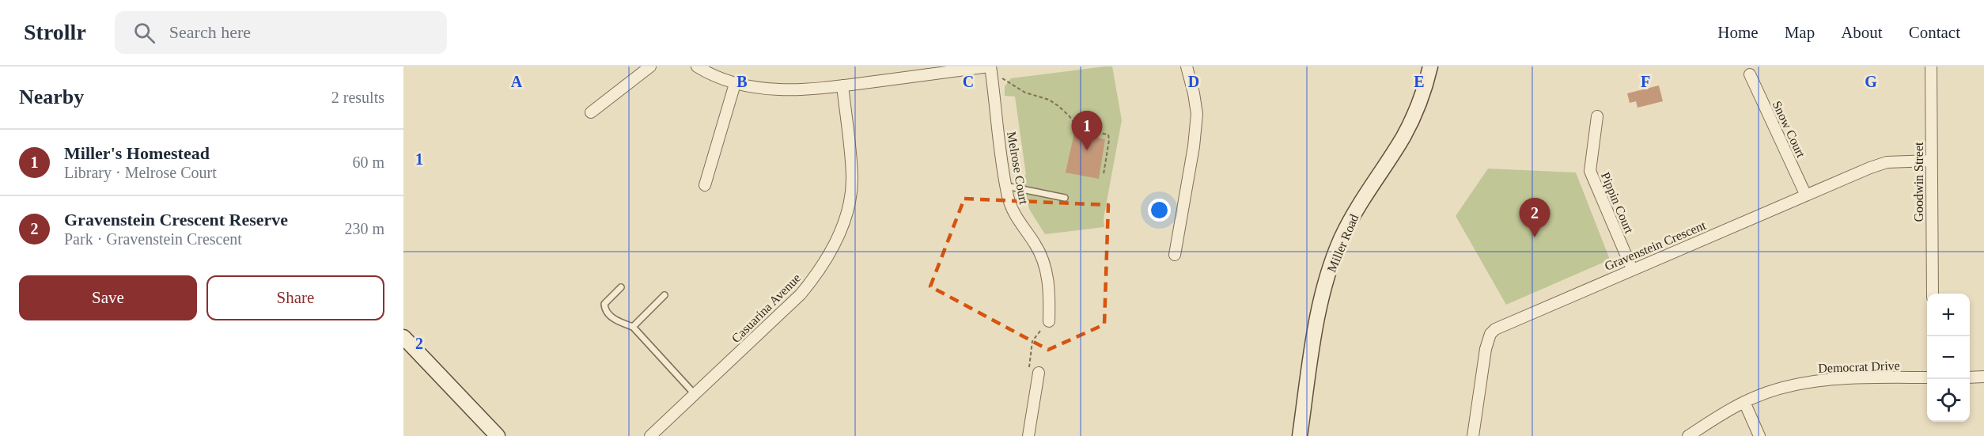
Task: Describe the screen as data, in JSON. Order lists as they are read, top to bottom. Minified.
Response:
{"streets":{"main road":["Miller Road"],"street":["Snow Court","Melrose Court","Goodwin Street","Pippin Court","Gravenstein Crescent","Casuarina Avenue","Democrat Drive"]},"crossings":[["Snow Court","Gravenstein Crescent"],["Goodwin Street","Gravenstein Crescent"],["Pippin Court","Gravenstein Crescent"]],"page":{"header":"Strollr","search":"Search here","nav":["Home","Map","About","Contact"],"heading":["Nearby","2 results"],"pins":["1","2"],"list":[{"mark":"1","name":"Miller's Homestead","note":"Library · Melrose Court","value":"60 m"},{"mark":"2","name":"Gravenstein Crescent Reserve","note":"Park · Gravenstein Crescent","value":"230 m"}],"buttons":["Save","Share"],"map_buttons":["+","−"]},"grid":{"columns":["A","B","C","D","E","F","G"],"rows":["1","2"]}}
